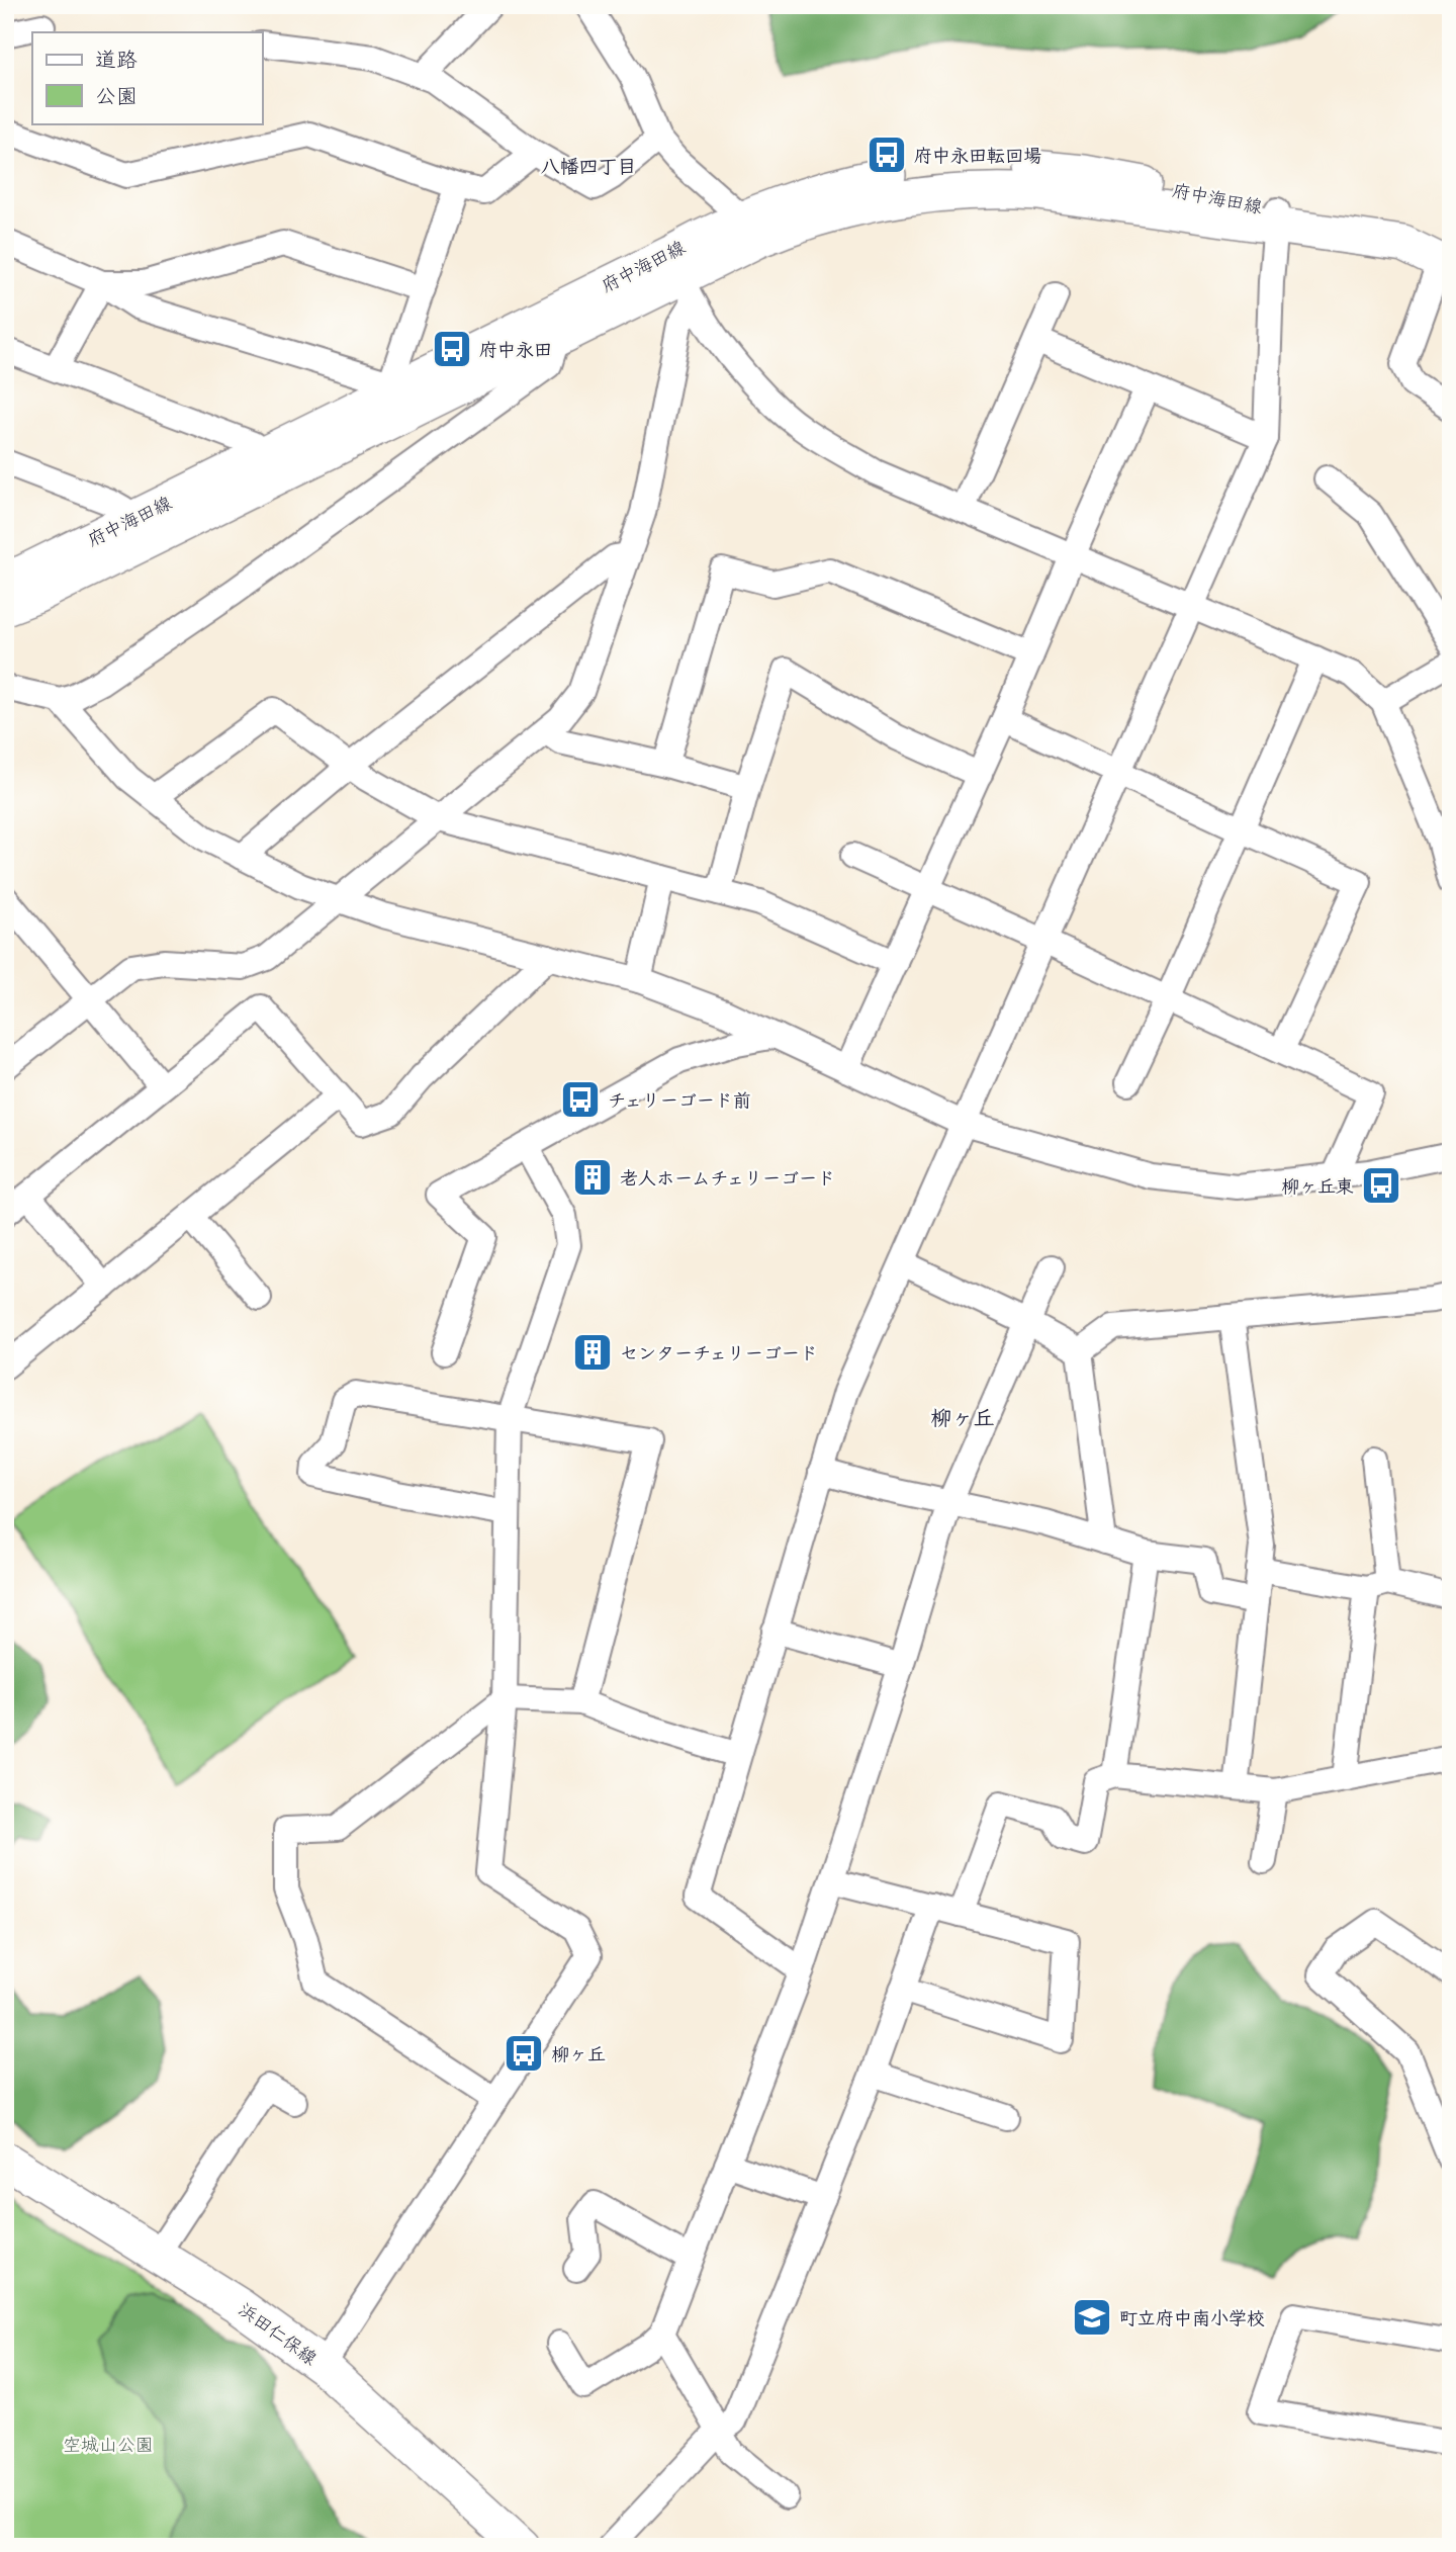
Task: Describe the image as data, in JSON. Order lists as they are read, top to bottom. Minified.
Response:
{"streets":{"main road":["府中海田線","浜田仁保線"]},"districts":["八幡四丁目","柳ヶ丘"],"parks":["空城山公園"],"places":{"bus stop":["府中永田転回場","府中永田","チェリーゴード前","柳ヶ丘東","柳ヶ丘"],"building":["老人ホームチェリーゴード","センターチェリーゴード"],"school or university":["町立府中南小学校"]},"legend":["道路","公園"]}
